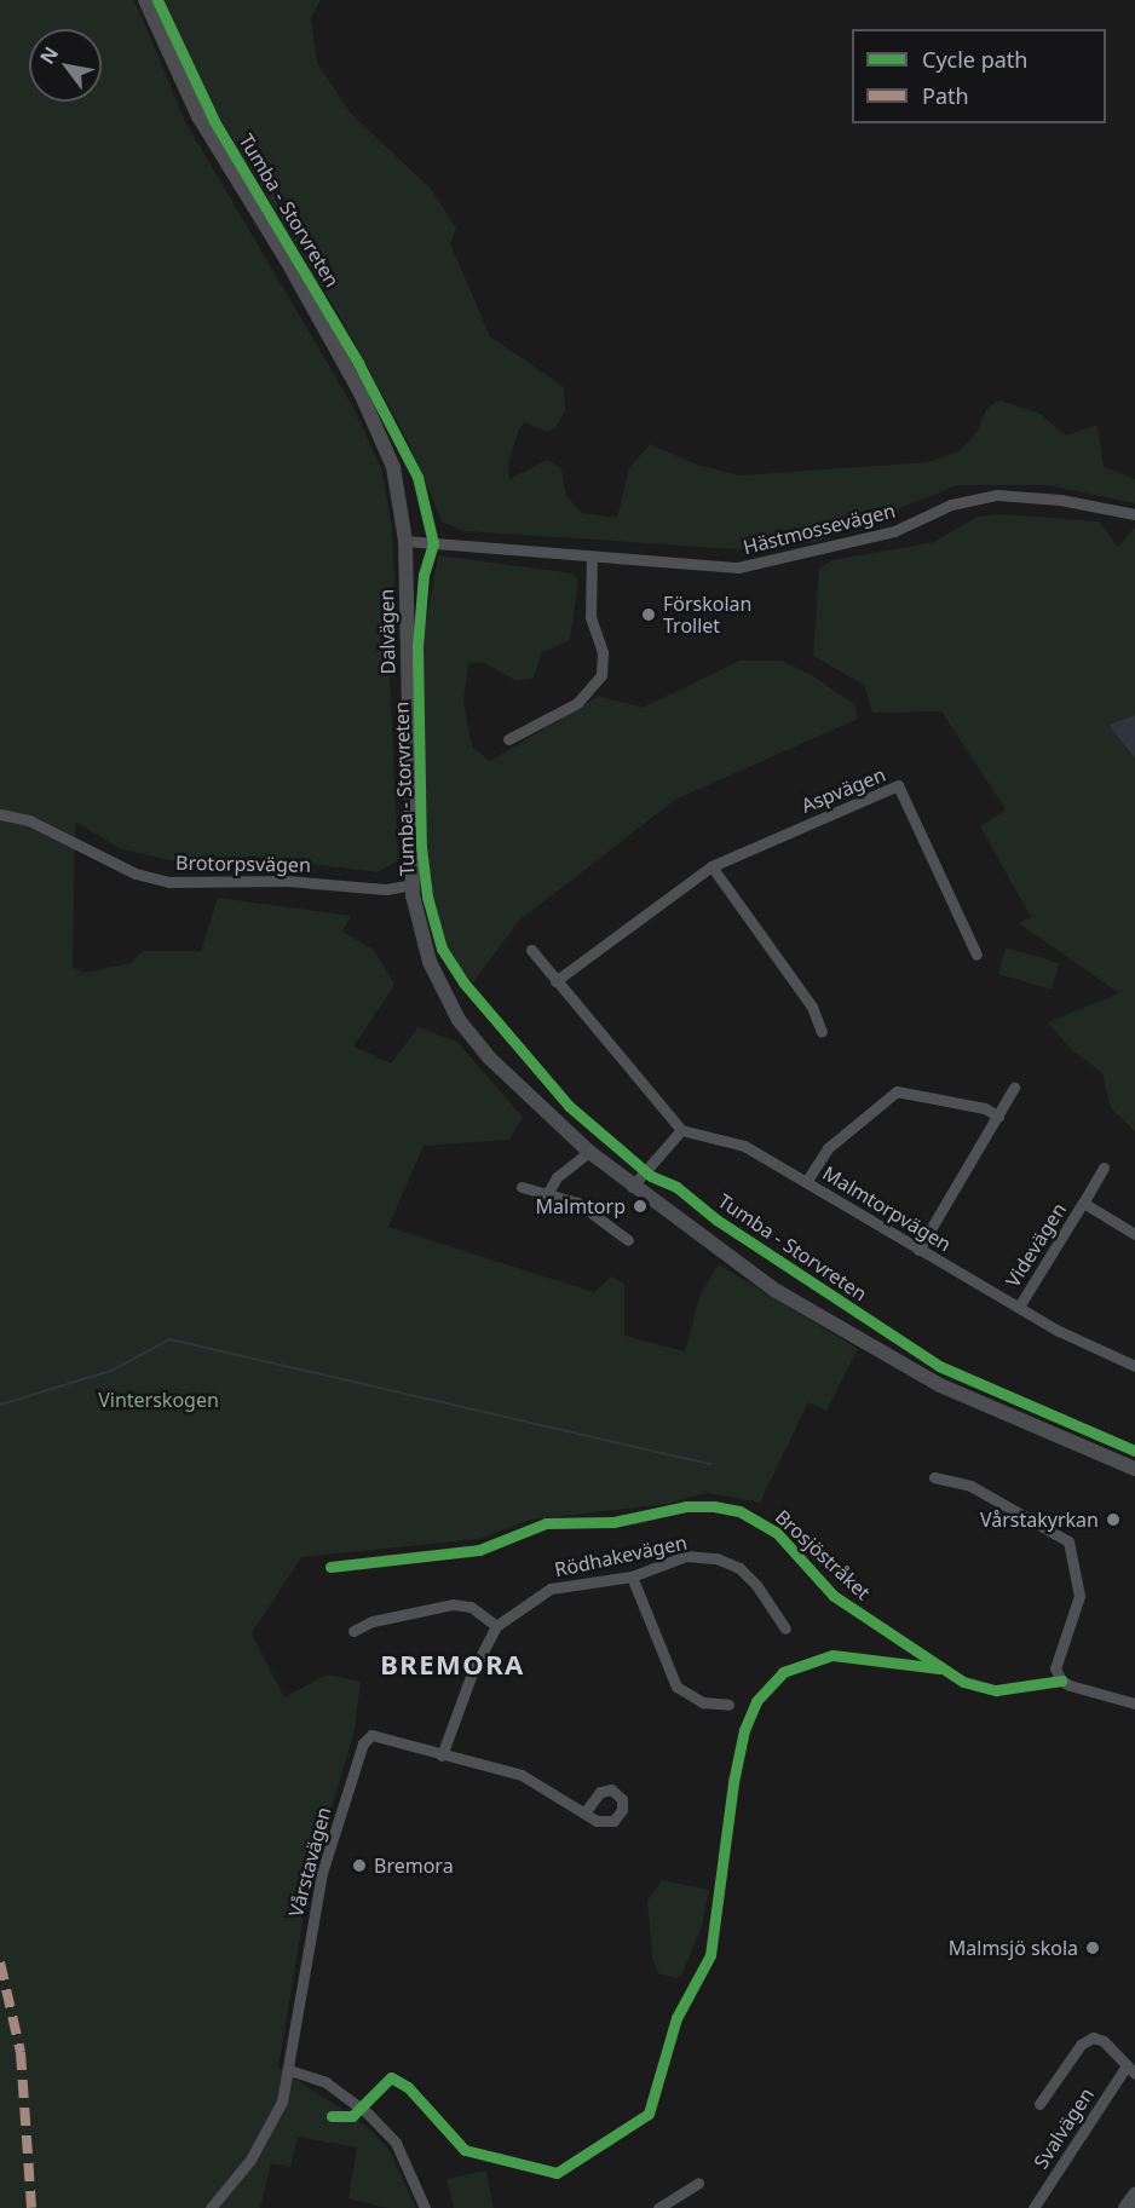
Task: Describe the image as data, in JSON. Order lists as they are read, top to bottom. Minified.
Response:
{"streets":{"main road":["Dalvägen"],"street":["Hästmossevägen","Aspvägen","Brotorpsvägen","Malmtorpvägen","Videvägen","Rödhakevägen","Vårstavägen","Svalvägen"],"cycle path":["Tumba - Storvreten","Brosjöstråket"]},"crossings":[["Hästmossevägen","Dalvägen"],["Dalvägen","Brotorpsvägen"],["Malmtorpvägen","Videvägen"],["Rödhakevägen","Vårstavägen"]],"districts":["BREMORA"],"parks":["Vinterskogen"],"places":["Förskolan Trollet","Malmtorp","Vårstakyrkan","Bremora","Malmsjö skola"],"legend":["Cycle path","Path"],"north":"top left"}
